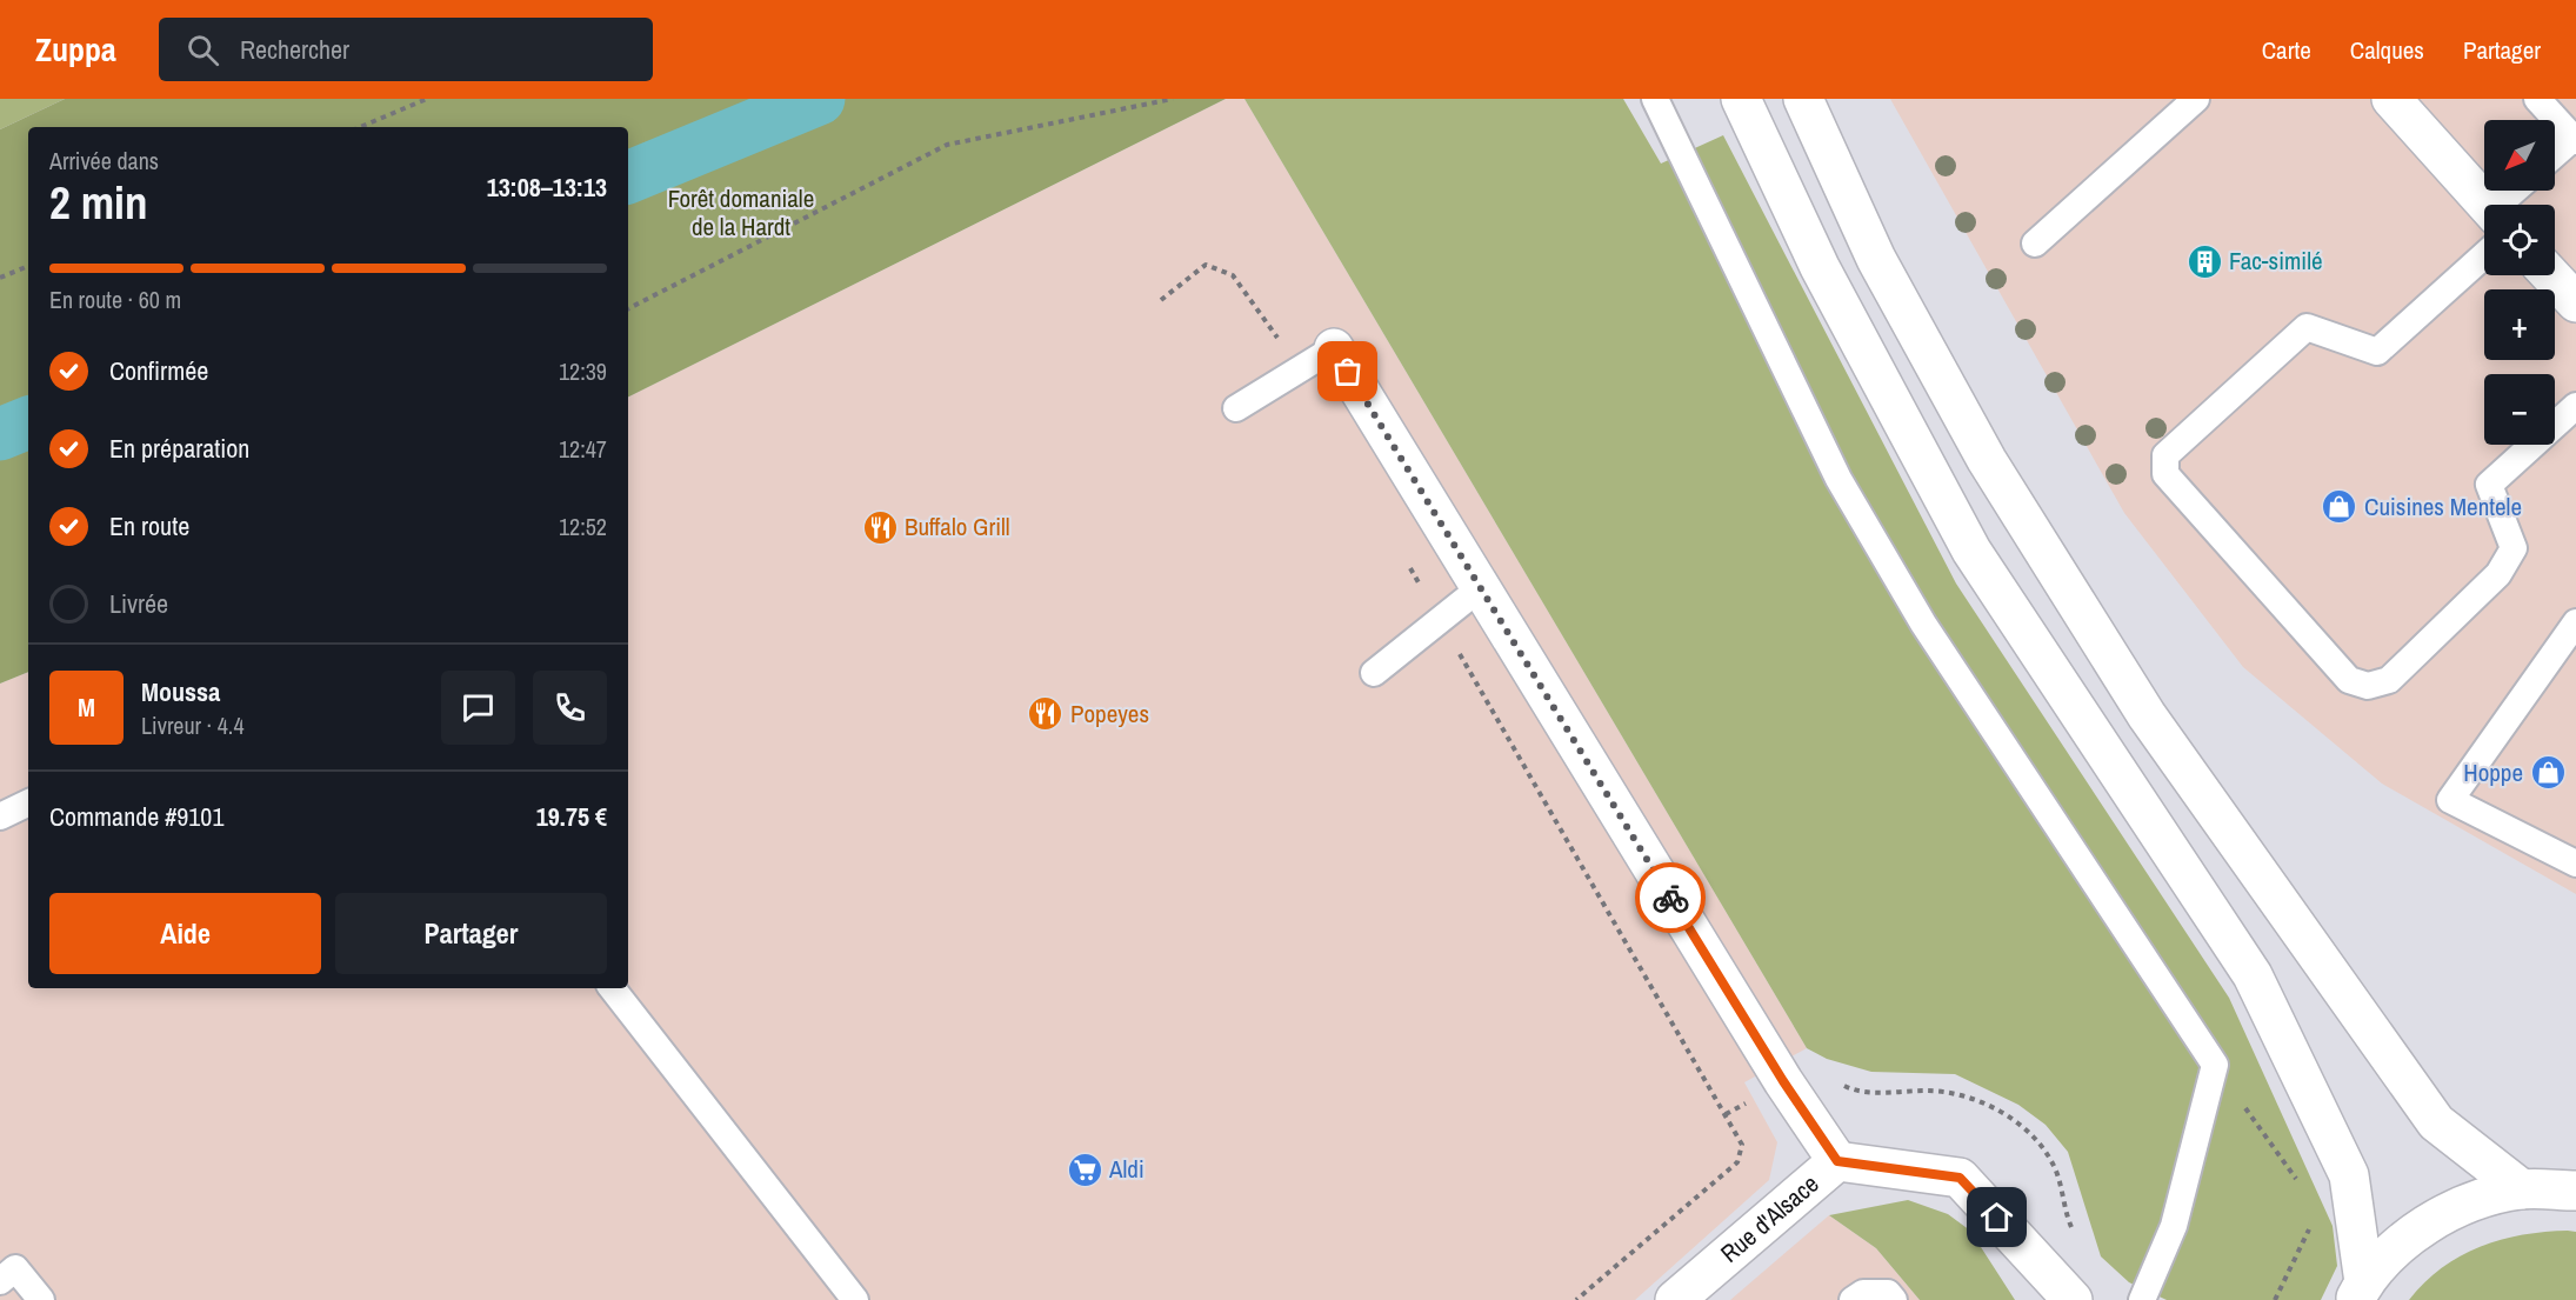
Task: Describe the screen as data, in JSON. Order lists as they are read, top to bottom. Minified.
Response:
{"streets":{"main road":["Rue d'Alsace"]},"parks":["Forêt domaniale de la Hardt"],"places":{"building":["Fac-similé"],"shop":["Cuisines Mentele","Hoppe"],"restaurant":["Buffalo Grill","Popeyes"],"supermarket":["Aldi"]},"north":"bottom left","page":{"header":"Zuppa","search":"Rechercher","nav":["Carte","Calques","Partager"],"map_buttons":["+","−"],"heading":["2 min","Arrivée dans","13:08–13:13"],"panel":["Moussa","Livreur · 4.4","Commande #9101","19.75 €"],"bar":"En route · 60 m","list":[["Confirmée","12:39"],["En préparation","12:47"],["En route","12:52"],"Livrée"],"round":"M","buttons":["Aide","Partager"]}}
